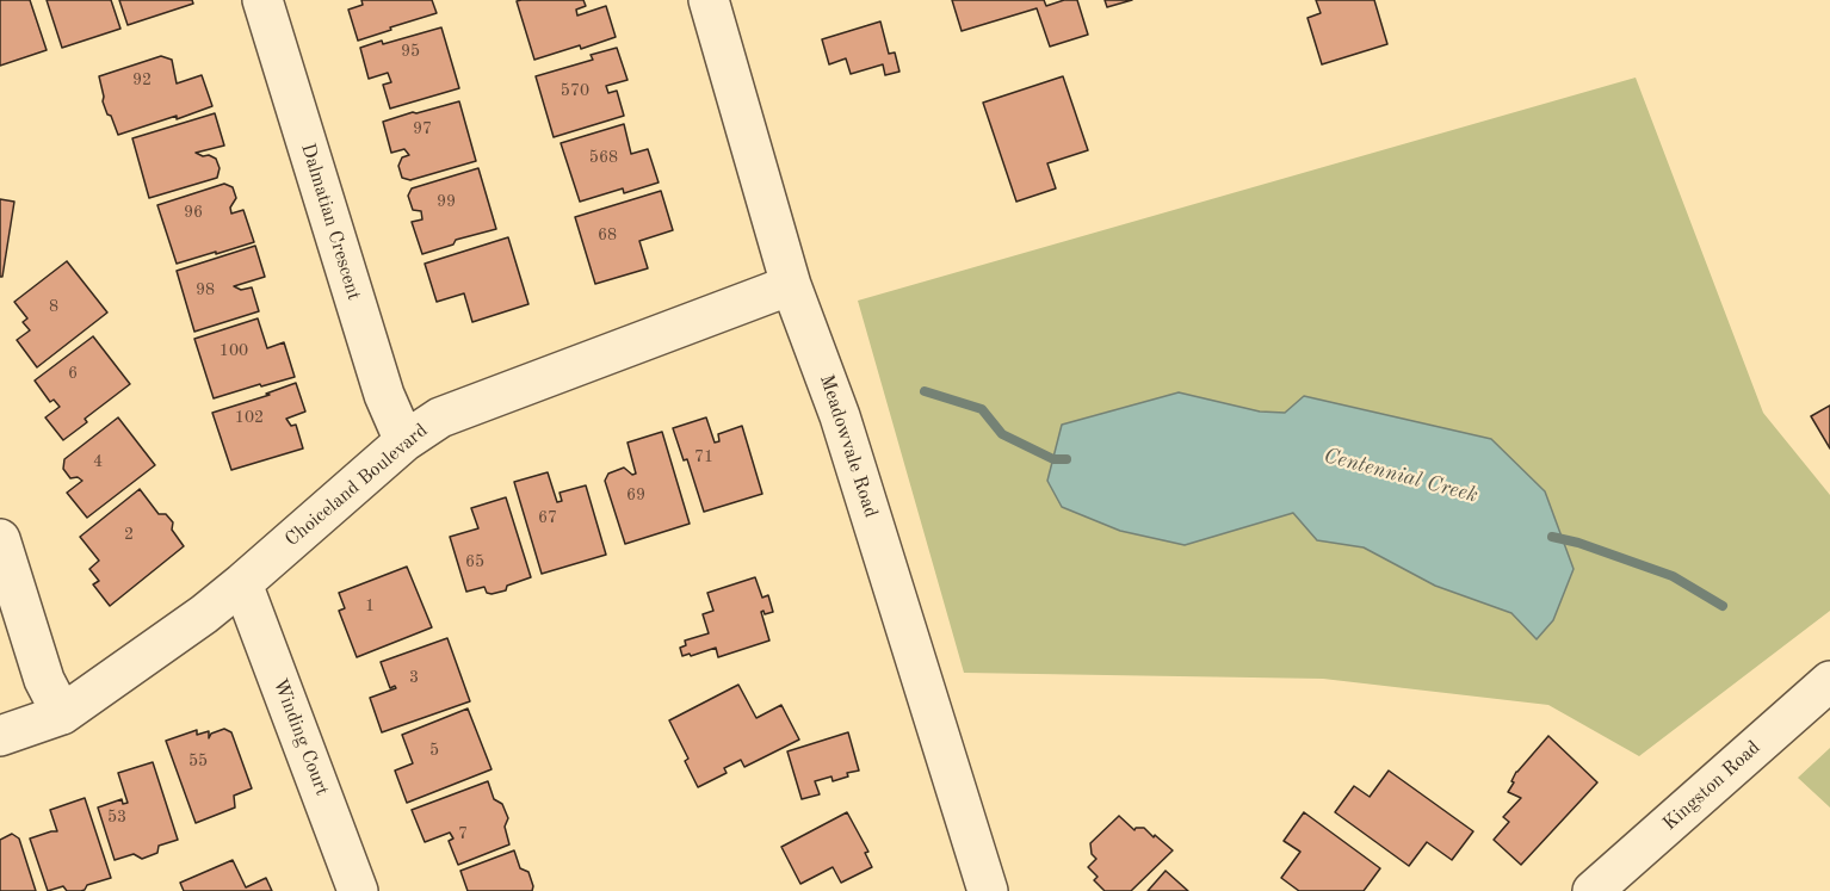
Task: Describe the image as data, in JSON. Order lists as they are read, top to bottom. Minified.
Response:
{"streets":{"street":["Dalmatian Crescent","Meadowvale Road","Choiceland Boulevard","Winding Court","Kingston Road"]},"crossings":[["Dalmatian Crescent","Choiceland Boulevard"],["Meadowvale Road","Choiceland Boulevard"],["Choiceland Boulevard","Winding Court"]],"water":["Centennial Creek"],"house_numbers":["95","92","570","97","568","99","96","68","98","8","100","6","102","71","4","69","67","2","65","1","3","5","55","53","7"]}
